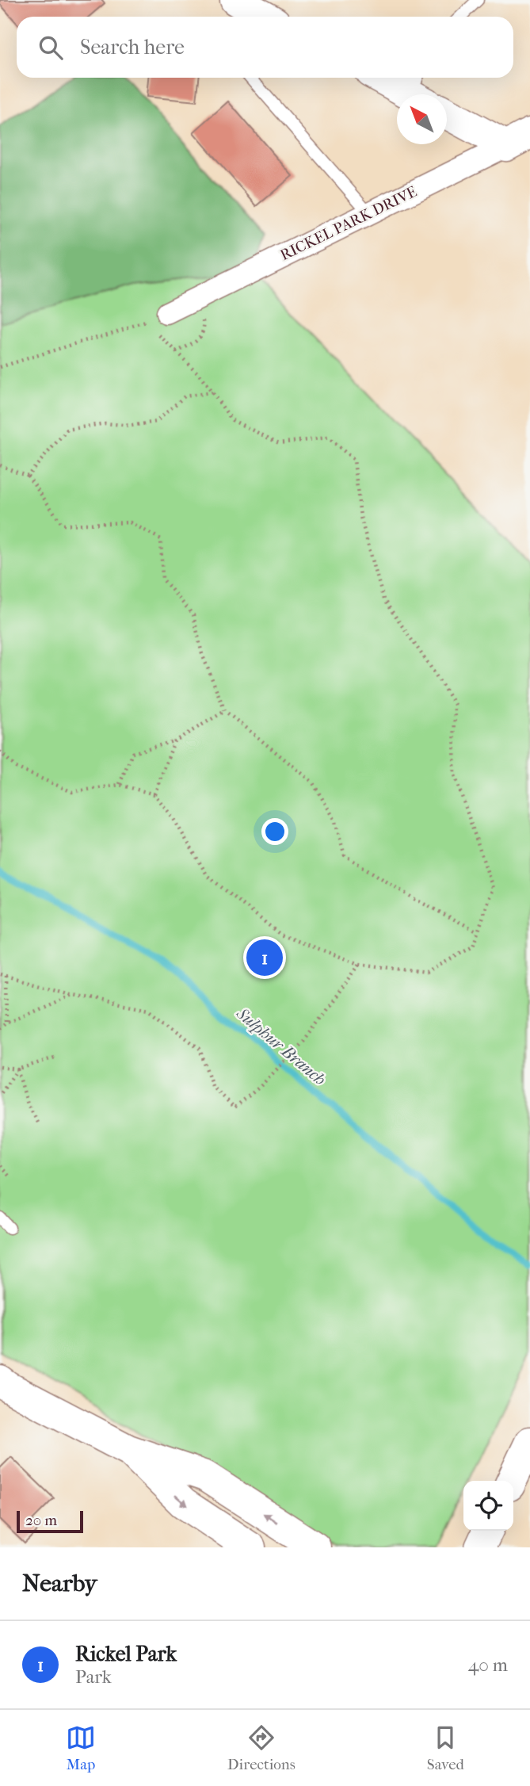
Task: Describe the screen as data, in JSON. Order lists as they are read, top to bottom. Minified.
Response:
{"streets":{"street":["RICKEL PARK DRIVE"]},"water":["Sulphur Branch"],"scale_bar":"20 m","north":"top left","page":{"search":"Search here","pins":"1","scale":"20 m","heading":"Nearby","list":[{"mark":"1","name":"Rickel Park","note":"Park","value":"40 m"}],"nav":["Map","Directions","Saved"]}}
